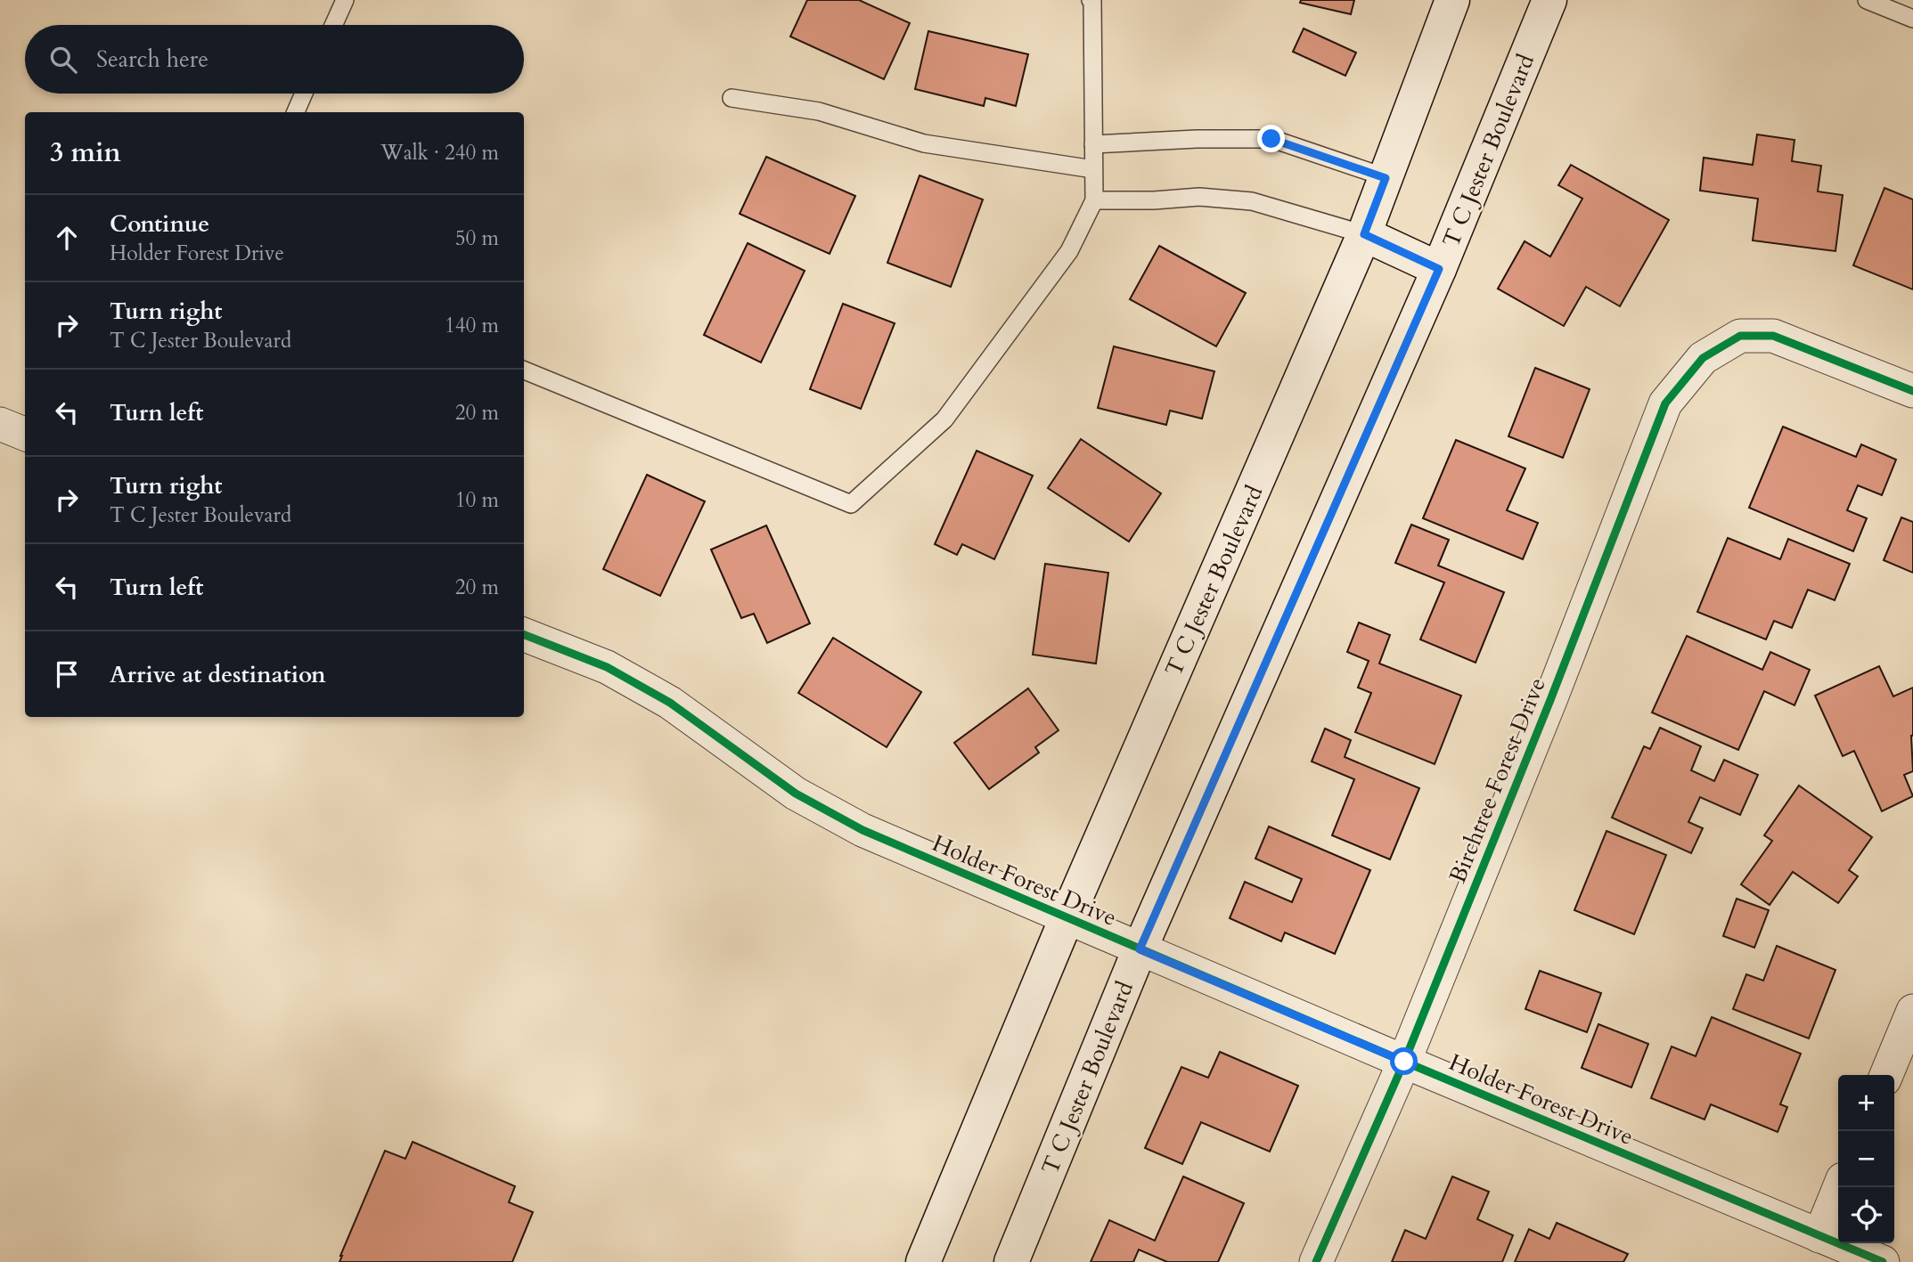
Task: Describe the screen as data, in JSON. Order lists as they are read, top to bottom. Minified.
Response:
{"streets":{"main road":["T C Jester Boulevard"],"street":["Birchtree Forest Drive","Holder Forest Drive"]},"crossings":[["T C Jester Boulevard","Holder Forest Drive"],["Birchtree Forest Drive","Holder Forest Drive"]],"page":{"search":"Search here","heading":["3 min","Walk · 240 m"],"list":[["Continue","Holder Forest Drive","50 m"],["Turn right","T C Jester Boulevard","140 m"],["Turn left","20 m"],["Turn right","T C Jester Boulevard","10 m"],["Turn left","20 m"],"Arrive at destination"],"map_buttons":["+","−"]}}
